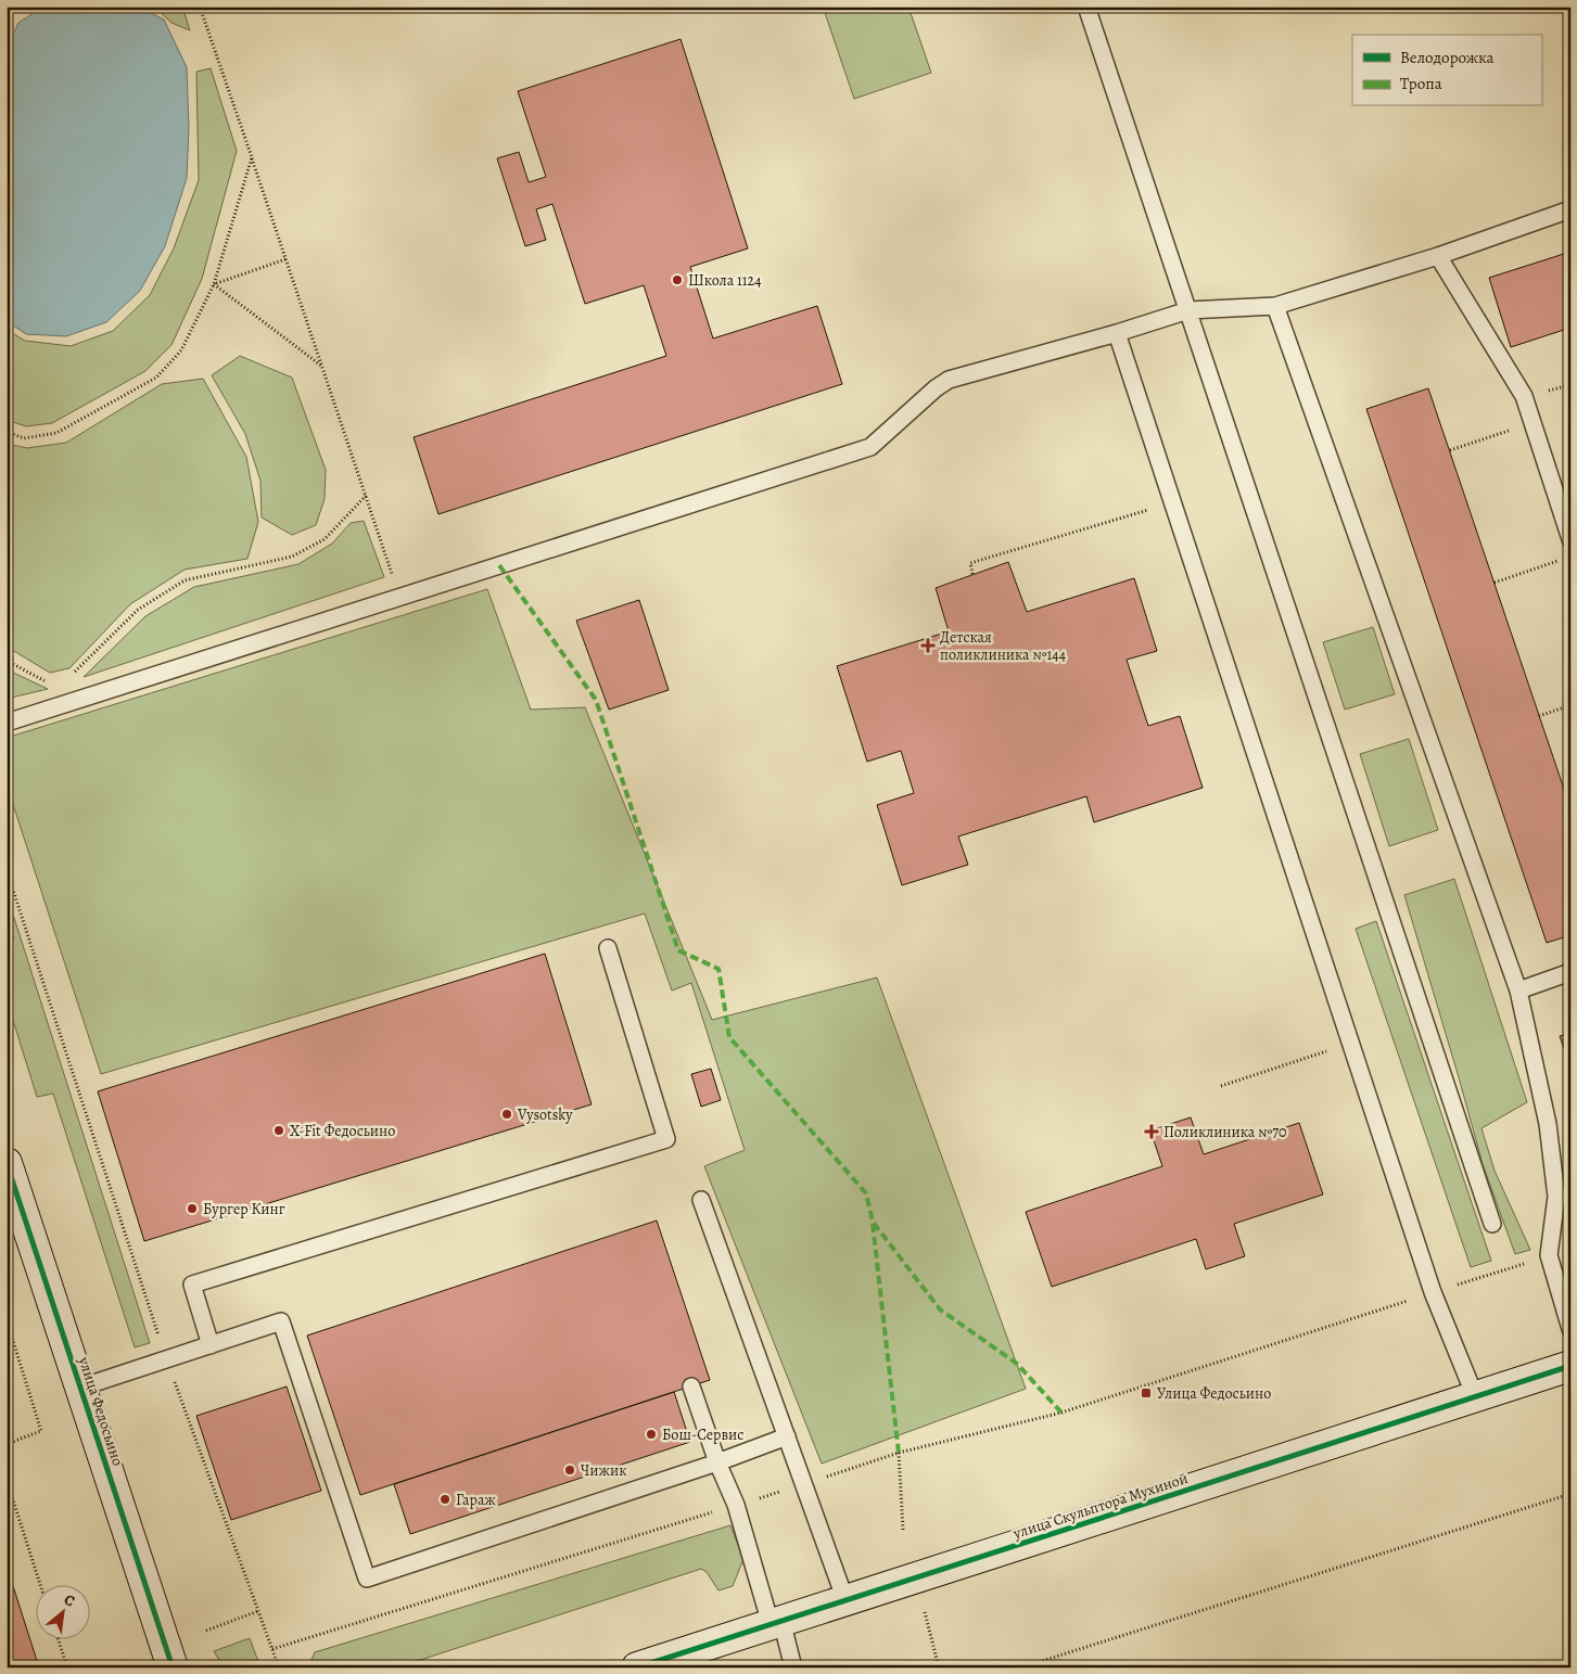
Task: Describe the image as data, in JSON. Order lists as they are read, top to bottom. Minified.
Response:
{"streets":{"street":["улица Федосьино","улица Скульптора Мухиной"]},"places":{"other":["Школа 1124","Vysotsky","X-Fit Федосьино","Бургер Кинг","Бош-Сервис","Чижик","Гараж"],"health":["Детская поликлиника №144","Поликлиника №70"],"transit":["Улица Федосьино"]},"legend":["Велодорожка","Тропа"],"north":"top right"}
